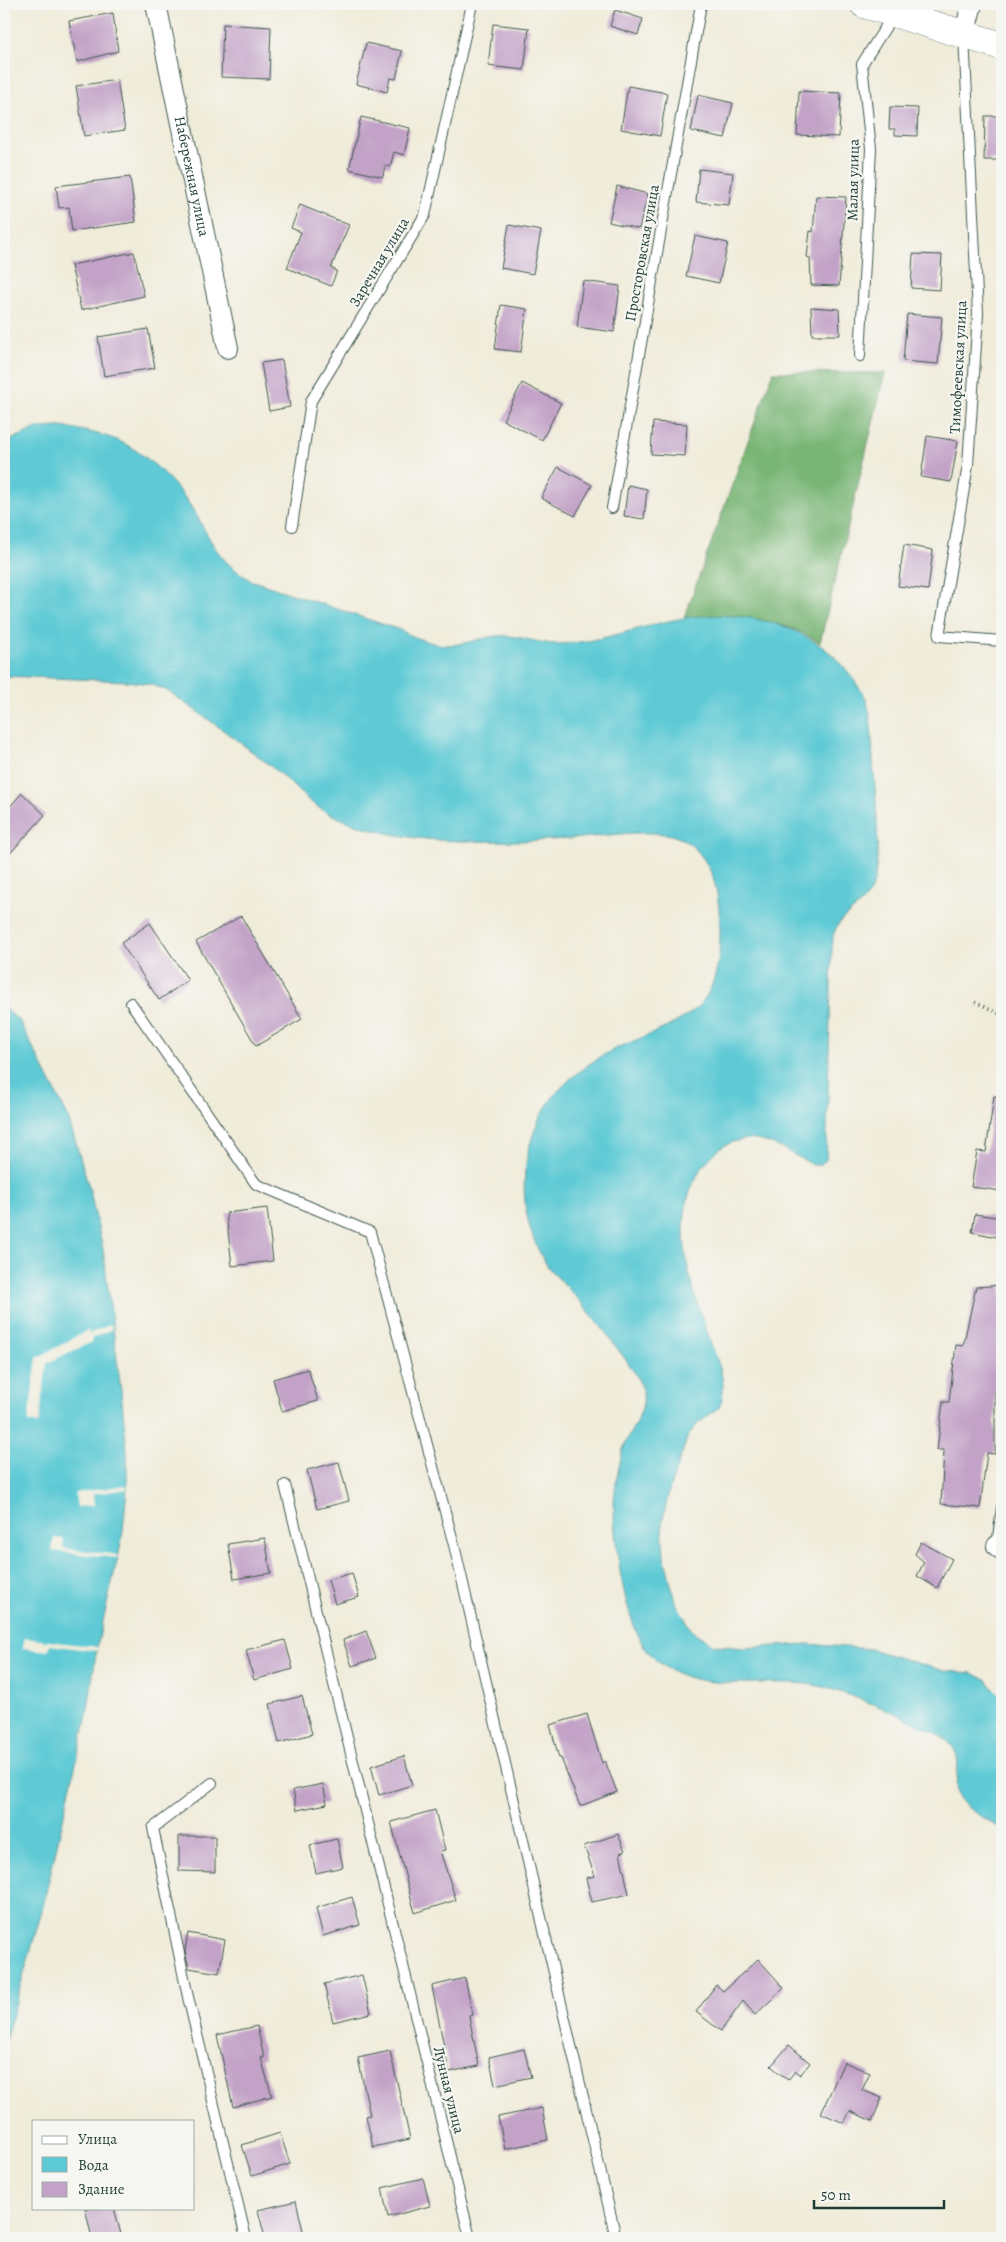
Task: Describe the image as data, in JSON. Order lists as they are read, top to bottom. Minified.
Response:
{"streets":{"street":["Набережная улица"],"lane":["Малая улица","Просторовская улица","Заречная улица","Тимофеевская улица","Лунная улица"]},"legend":["Улица","Вода","Здание"],"scale_bar":"50 m"}
